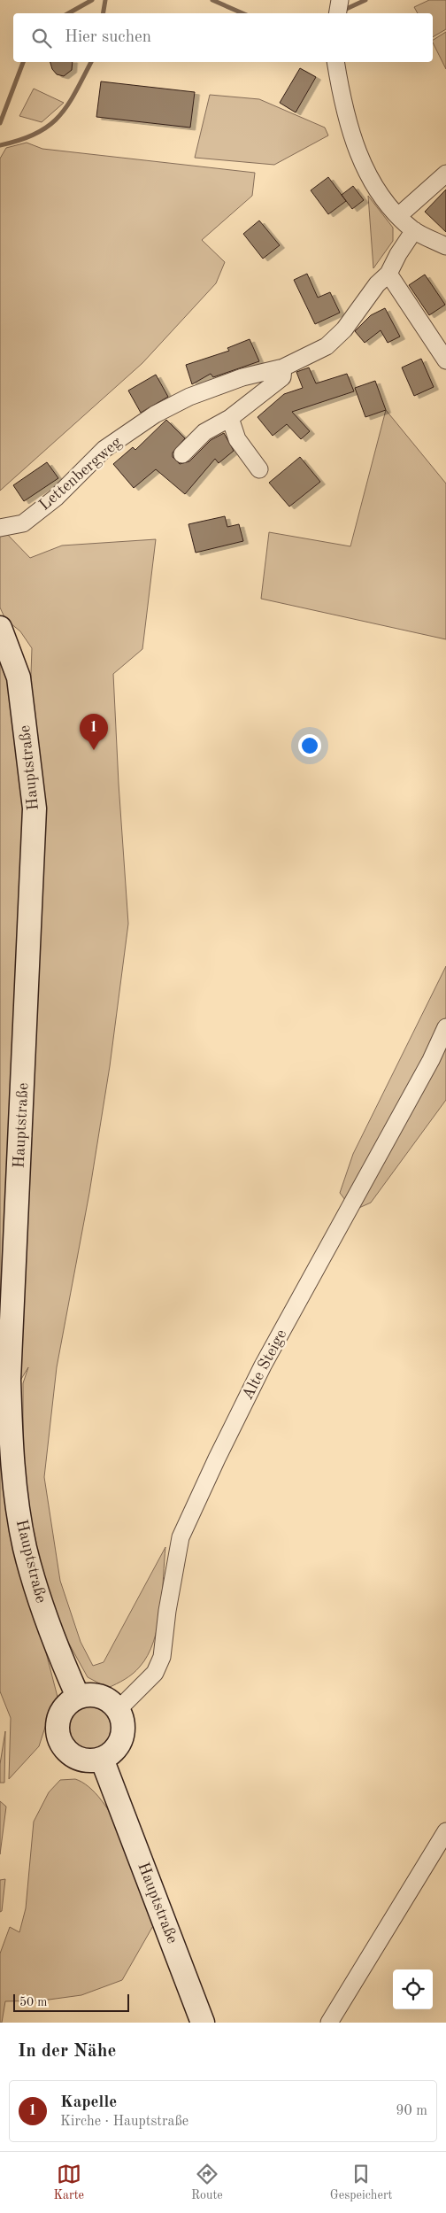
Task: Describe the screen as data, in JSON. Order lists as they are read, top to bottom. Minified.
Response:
{"streets":{"main road":["Hauptstraße"],"street":["Lettenbergweg","Alte Steige"]},"crossings":[["Hauptstraße","Alte Steige"]],"scale_bar":"50 m","page":{"search":"Hier suchen","pins":"1","scale":"50 m","heading":"In der Nähe","list":[{"mark":"1","name":"Kapelle","note":"Kirche · Hauptstraße","value":"90 m"}],"nav":["Karte","Route","Gespeichert"]}}
